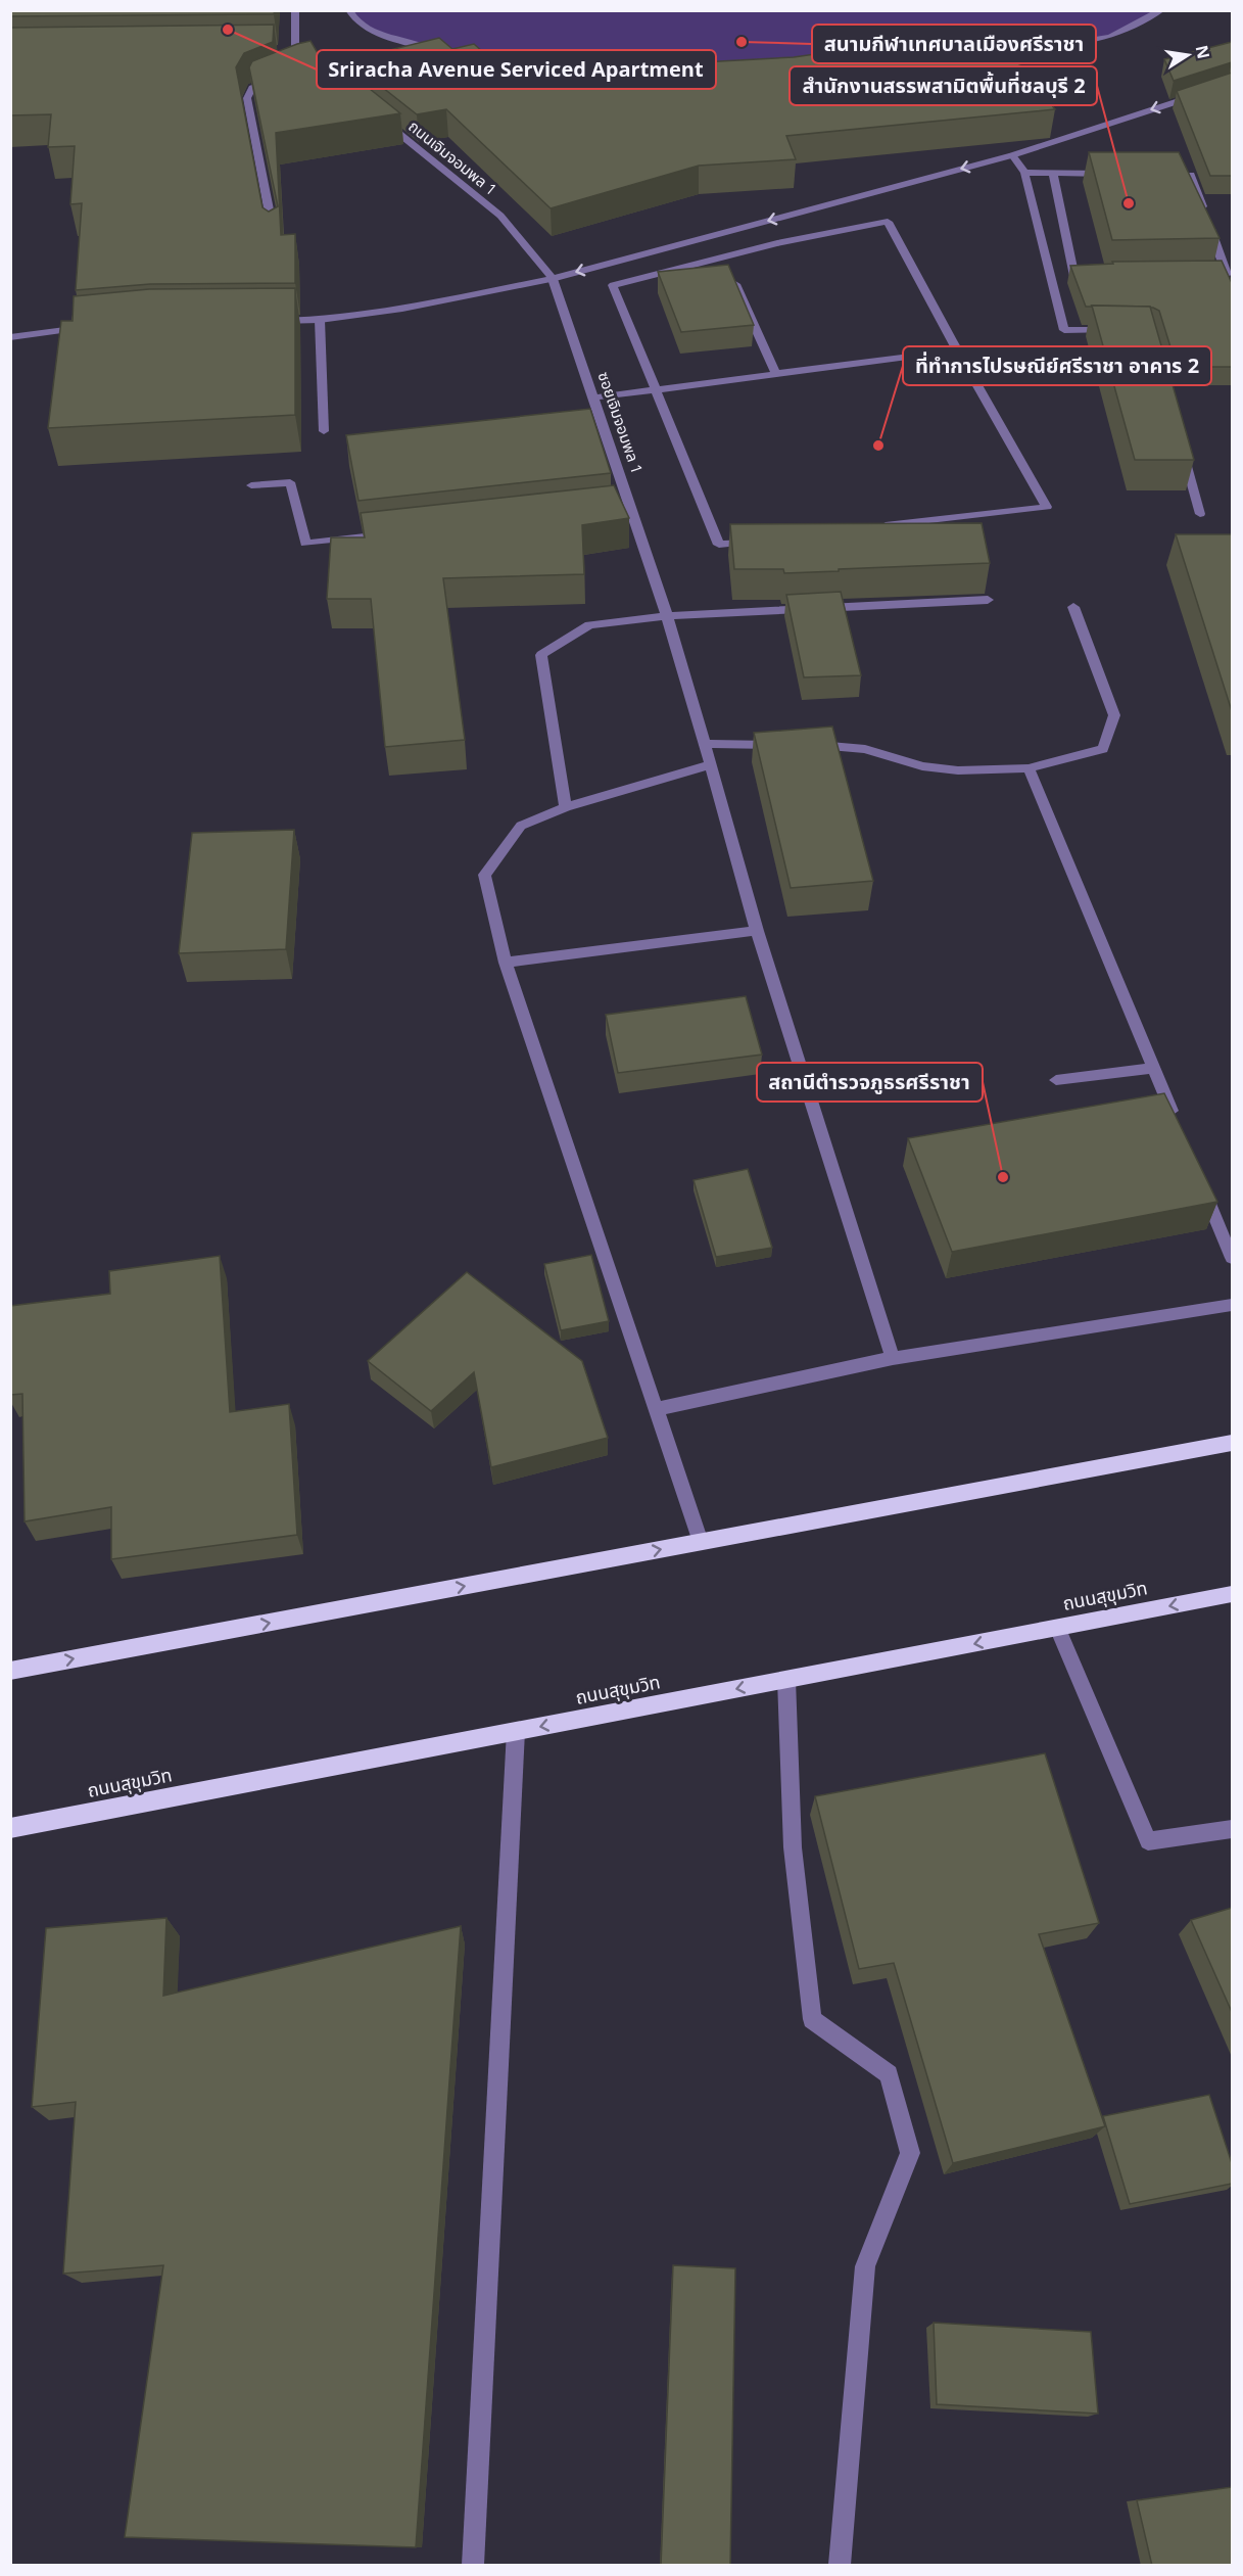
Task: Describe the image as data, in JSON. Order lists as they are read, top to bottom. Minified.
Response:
{"streets":{"highway":["ถนนสุขุมวิท"],"street":["ถนนเจิมจอมพล 1","ซอยเจิมจอมพล 1"]},"crossings":[["ถนนเจิมจอมพล 1","ซอยเจิมจอมพล 1"]],"places":["Sriracha Avenue Serviced Apartment","สนามกีฬาเทศบาลเมืองศรีราชา","สำนักงานสรรพสามิตพื้นที่ชลบุรี 2","ที่ทำการไปรษณีย์ศรีราชา อาคาร 2","สถานีตำรวจภูธรศรีราชา"],"north":"right"}
